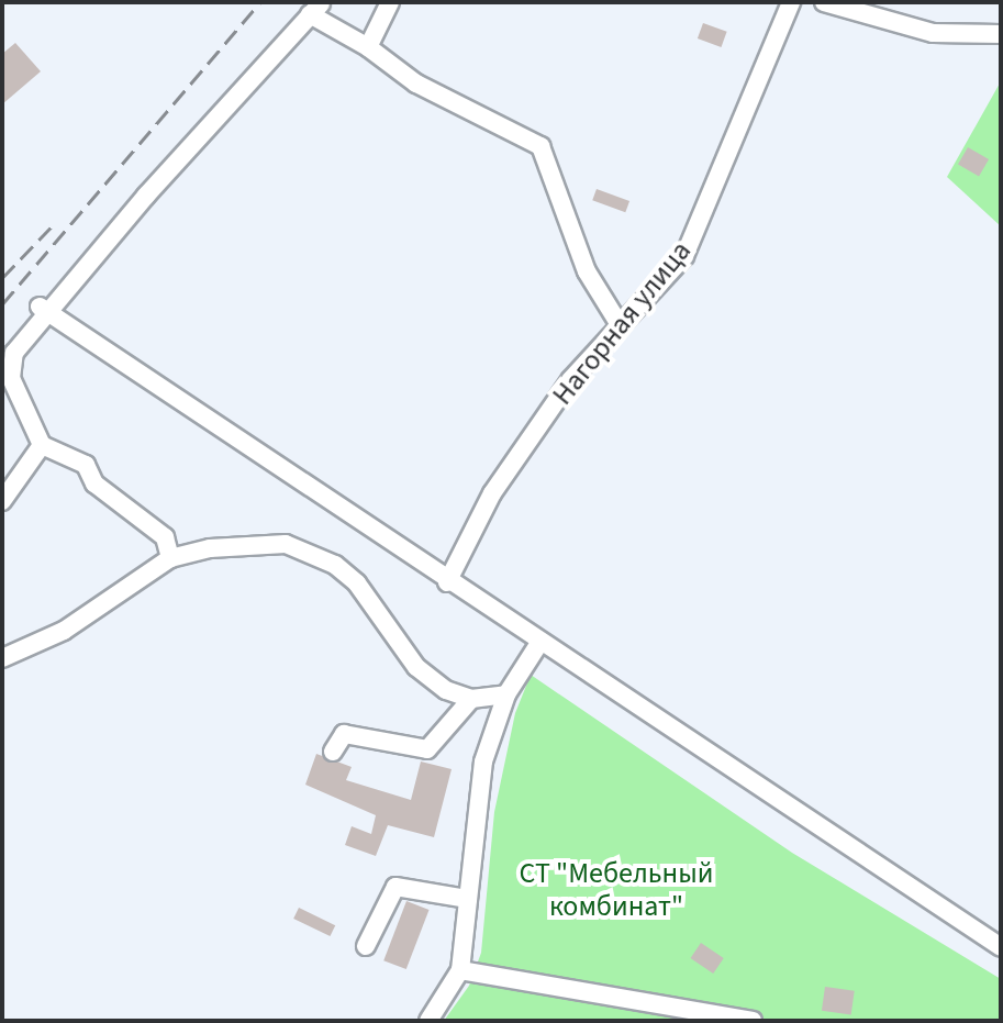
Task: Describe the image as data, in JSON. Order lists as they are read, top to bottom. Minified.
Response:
{"streets":{"street":["Нагорная улица"]},"parks":["СТ \"Мебельный комбинат\""]}
